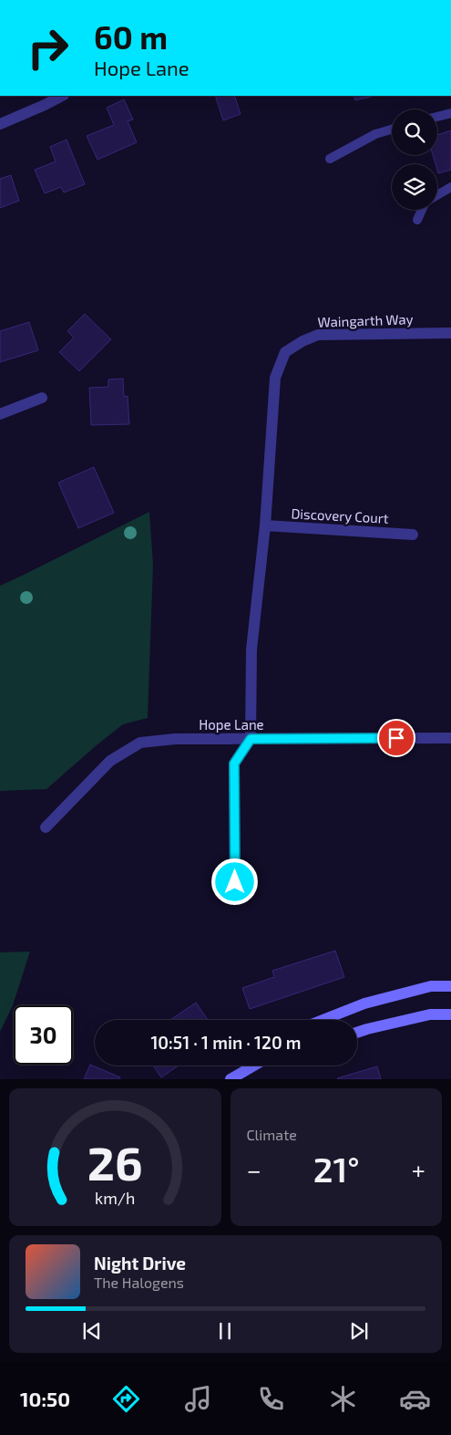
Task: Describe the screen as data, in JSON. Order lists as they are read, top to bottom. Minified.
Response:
{"streets":{"street":["Waingarth Way","Discovery Court","Hope Lane"]},"crossings":[["Waingarth Way","Discovery Court"],["Waingarth Way","Hope Lane"]],"page":{"turn":["60 m","Hope Lane"],"limit":"30","trip":"10:51 · 1 min · 120 m","tile":"Climate","heat":["−","21°","+"],"song":["Night Drive","The Halogens"],"tabs":"10:50","gauge":["26","km/h"]}}
